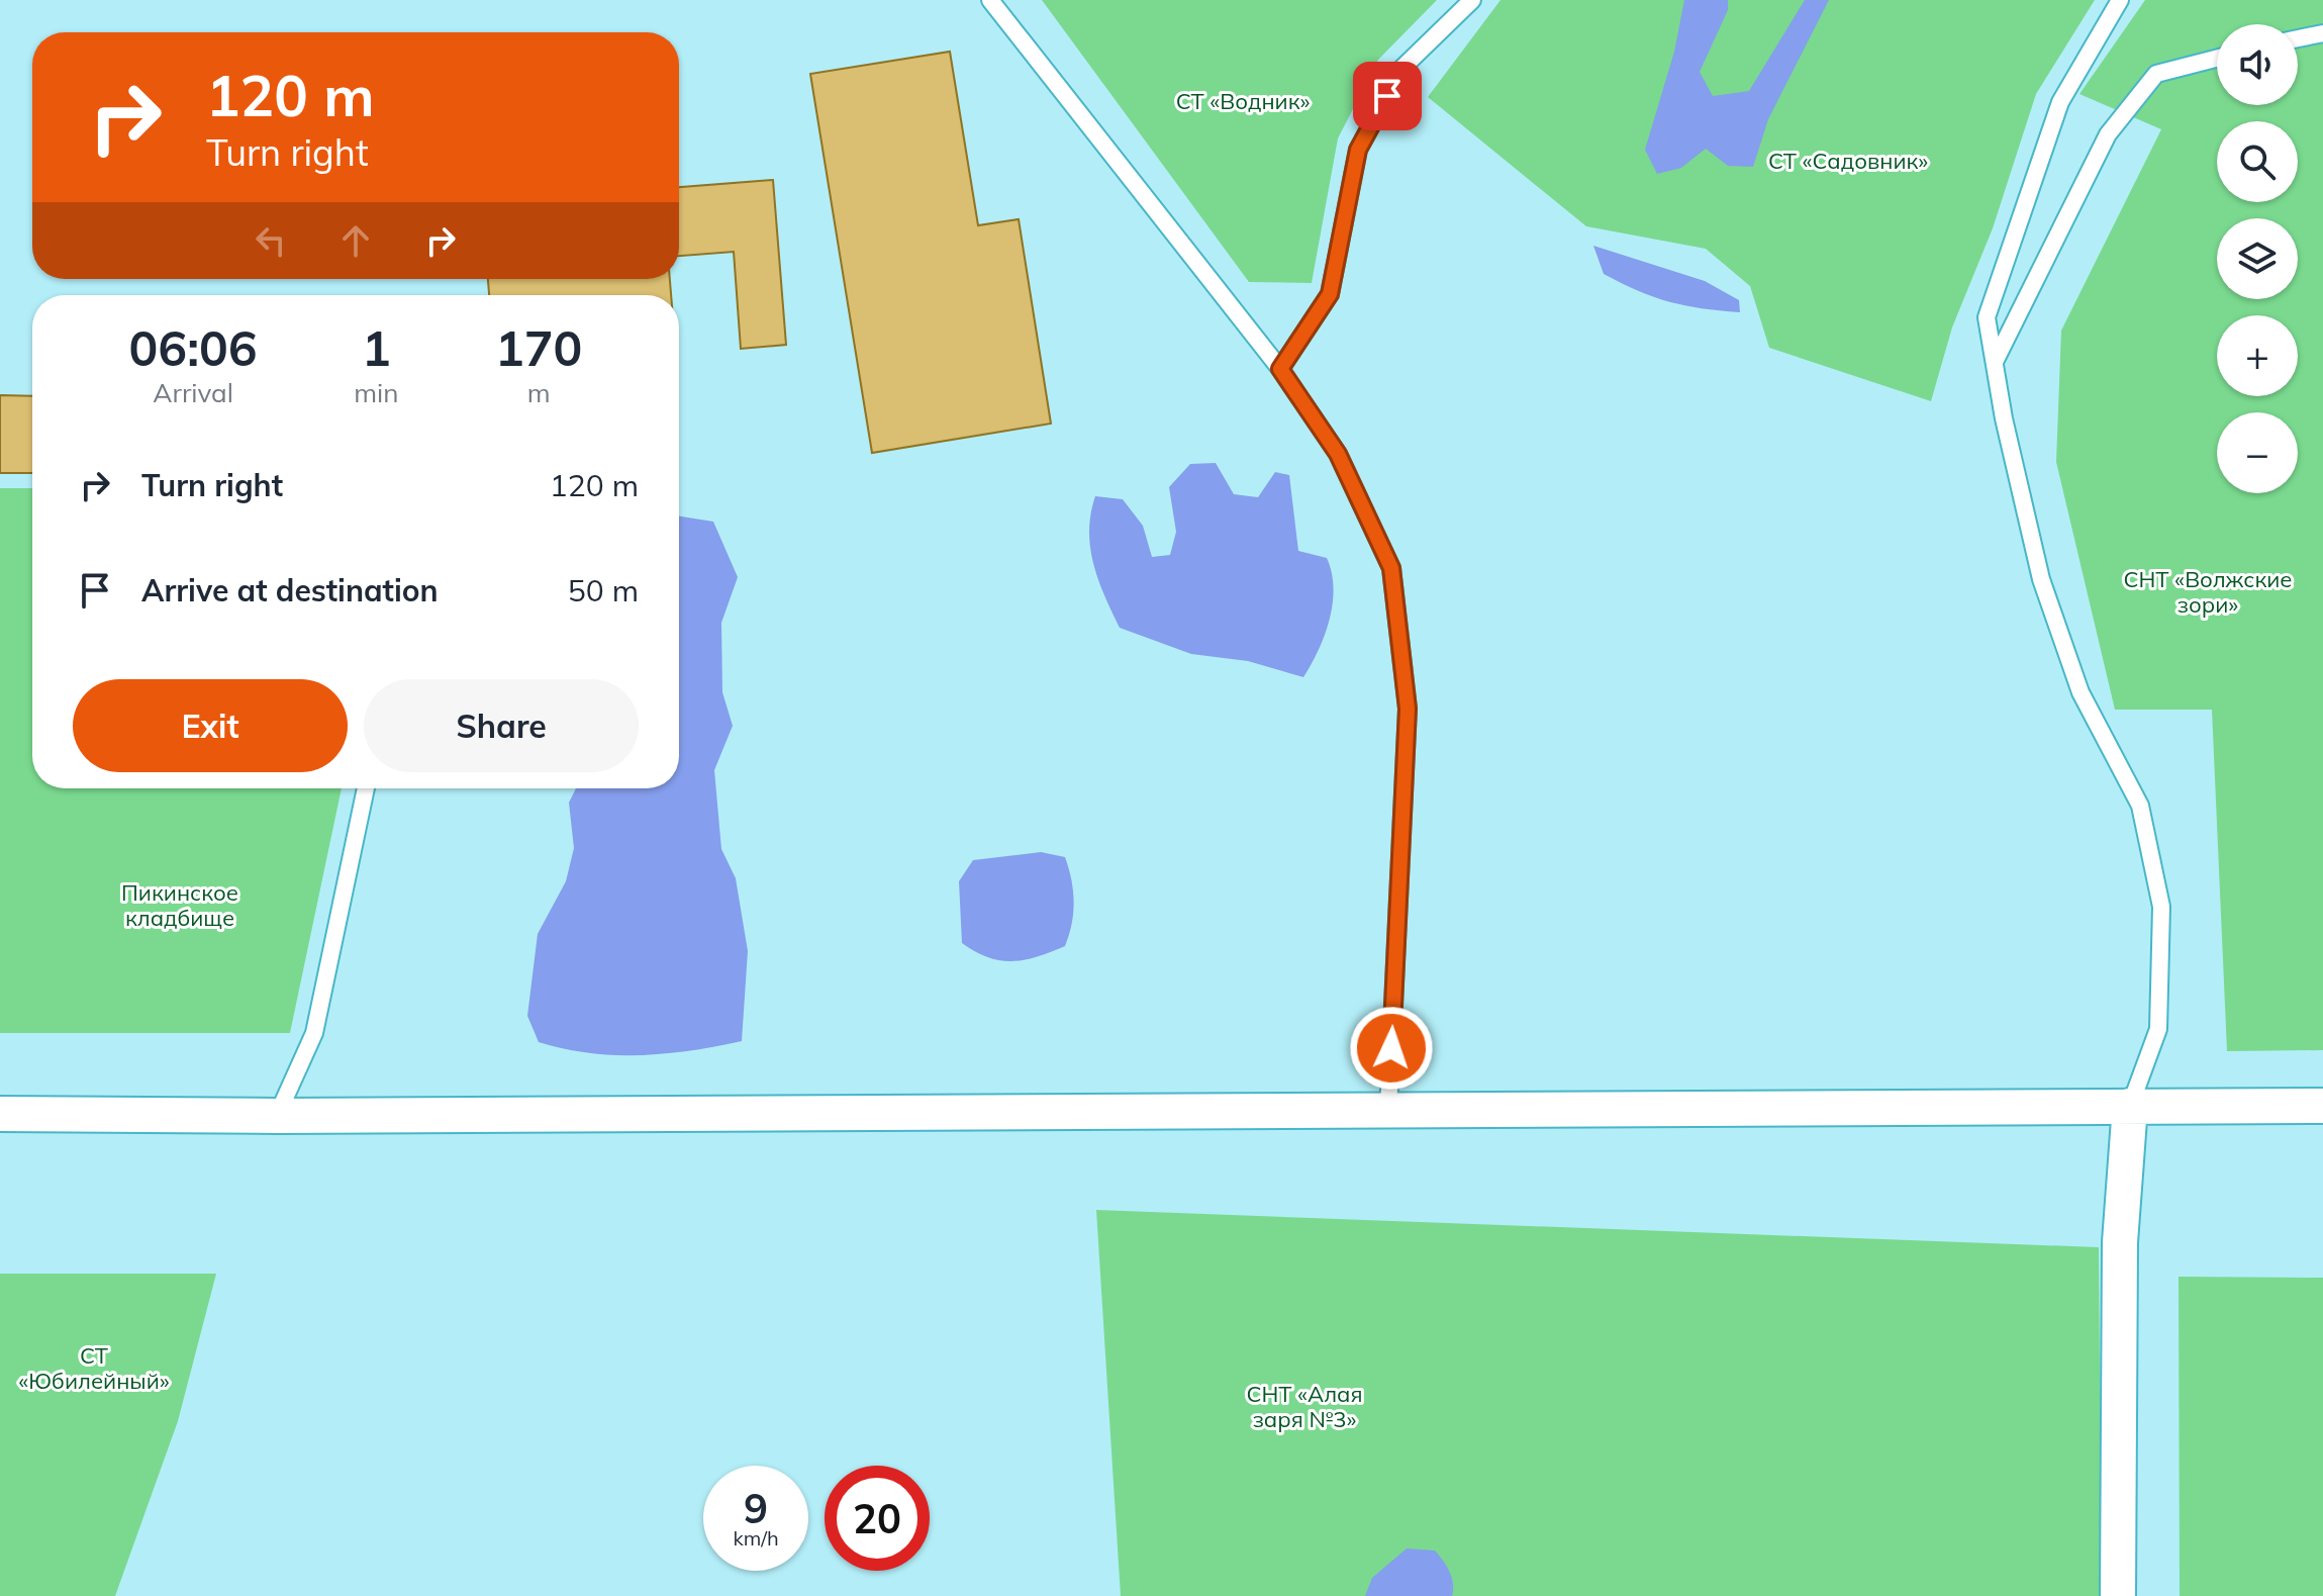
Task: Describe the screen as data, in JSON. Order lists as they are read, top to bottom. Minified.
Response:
{"parks":["СТ «Водник»","СТ «Садовник»","СНТ «Волжские зори»","Пикинское кладбище","СТ «Юбилейный»","СНТ «Алая заря №3»"],"page":{"map_buttons":["+","−"],"turn":["120 m","Turn right"],"eta":["06:06","Arrival","1","min","170","m"],"list":[{"name":"Turn right","value":"120 m"},{"name":"Arrive at destination","value":"50 m"}],"buttons":["Exit","Share"],"speed":"9 km/h","limit":"20"}}
